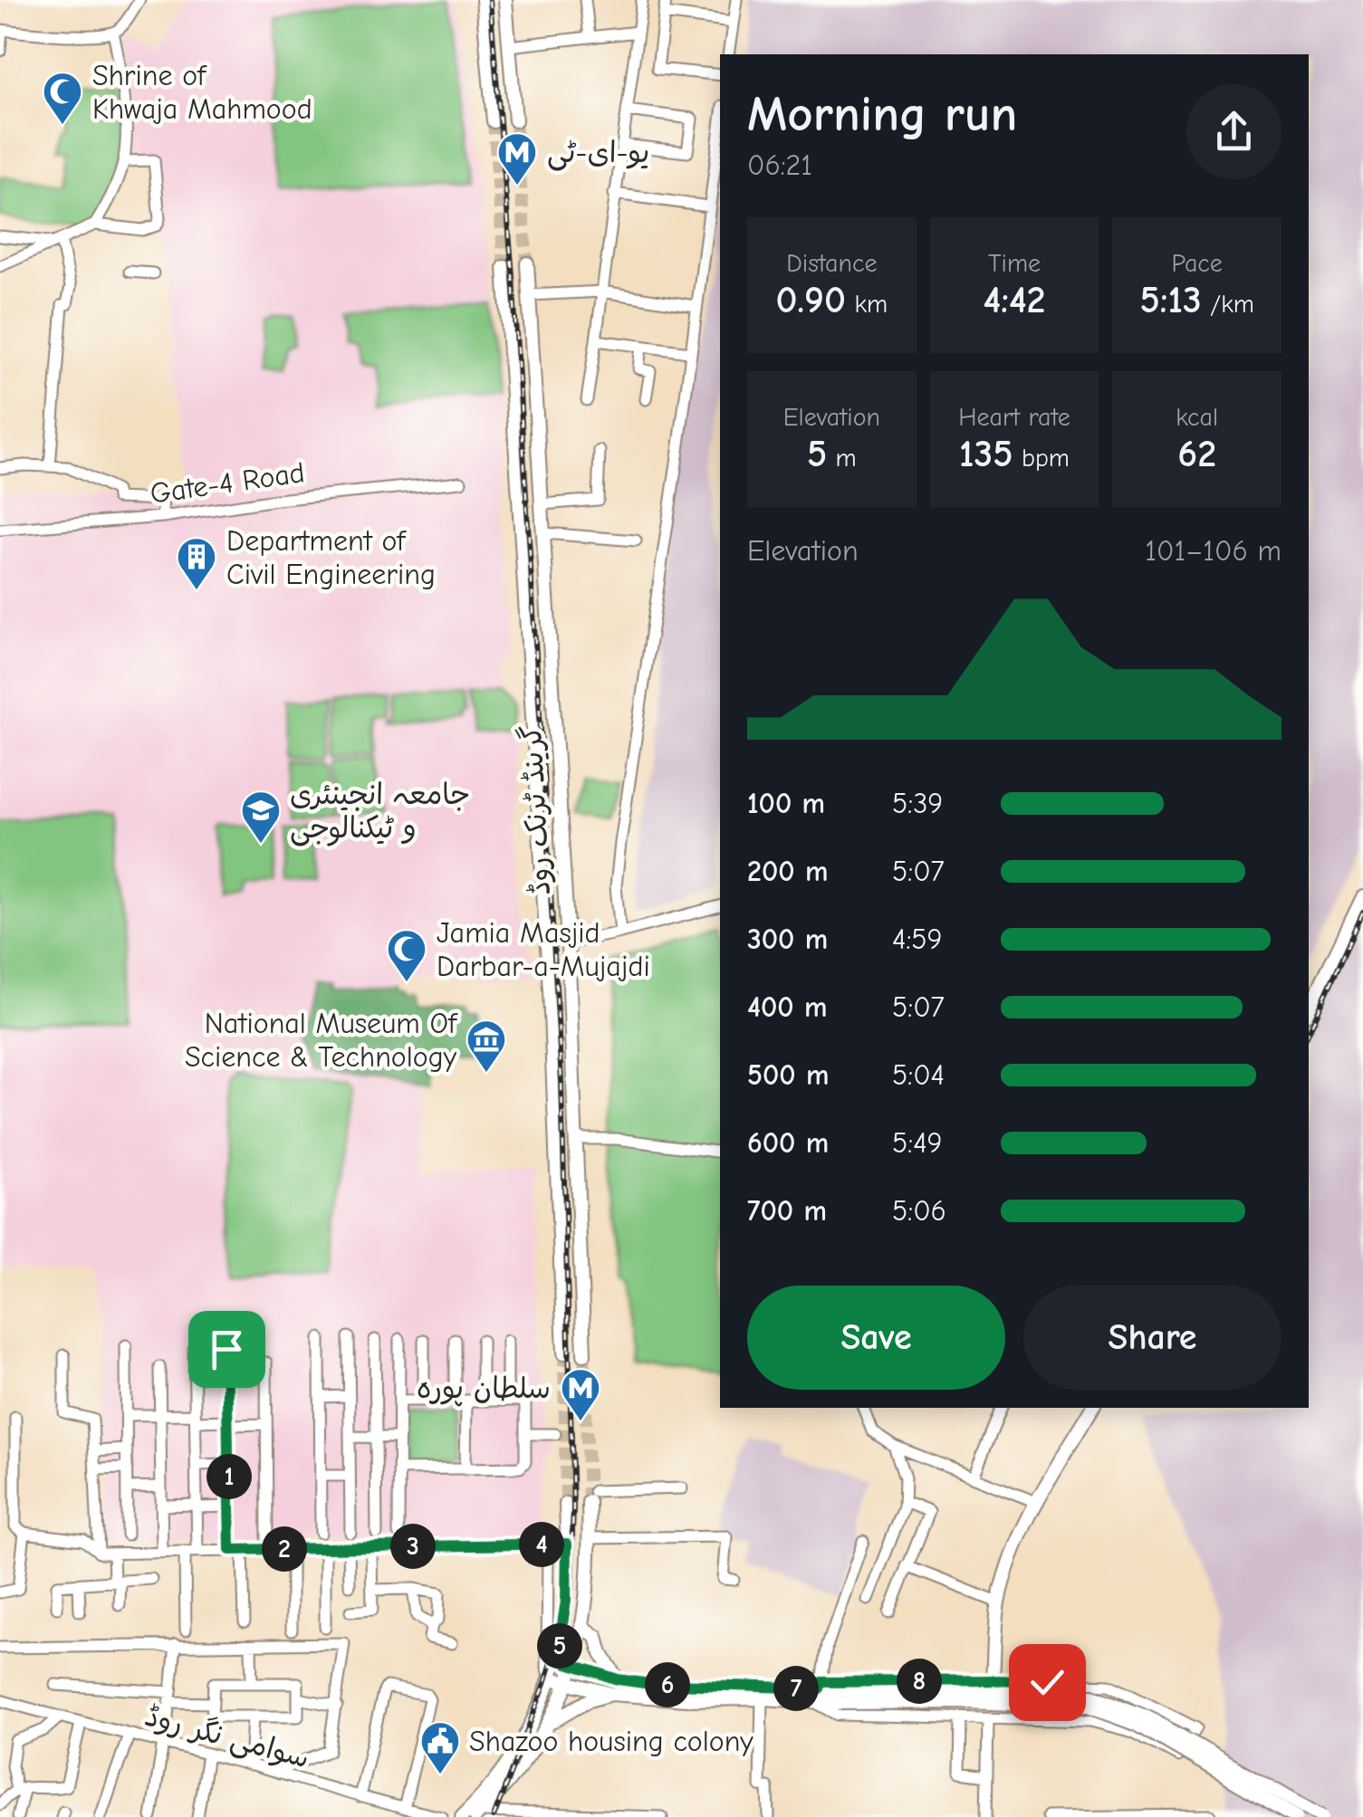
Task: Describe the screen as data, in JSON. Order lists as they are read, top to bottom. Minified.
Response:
{"streets":{"main road":["گرینڈ ٹرنک روڈ"],"street":["Gate-4 Road","سوامی نگر روڈ"]},"places":{"mosque":["Shrine of Khwaja Mahmood","Jamia Masjid Darbar-a-Mujajdi"],"metro station":["یو-ای-ٹی","سلطان پورہ"],"building":["Department of Civil Engineering"],"school or university":["جامعہ انجینئری و ٹیکنالوجی"],"museum":["National Museum Of Science & Technology"],"public building":["Shazoo housing colony"]},"page":{"heading":["Morning run","06:21"],"stats":[["Distance","0.90 km"],["Time","4:42"],["Pace","5:13 /km"],["Elevation","5 m"],["Heart rate","135 bpm"],["kcal","62"]],"chart":["Elevation","101–106 m"],"list":[{"name":"100 m","note":"5:39"},{"name":"200 m","note":"5:07"},{"name":"300 m","note":"4:59"},{"name":"400 m","note":"5:07"},{"name":"500 m","note":"5:04"},{"name":"600 m","note":"5:49"},{"name":"700 m","note":"5:06"}],"buttons":["Save","Share"],"pins":["1","4","3","2","5","8","6","7"]}}
